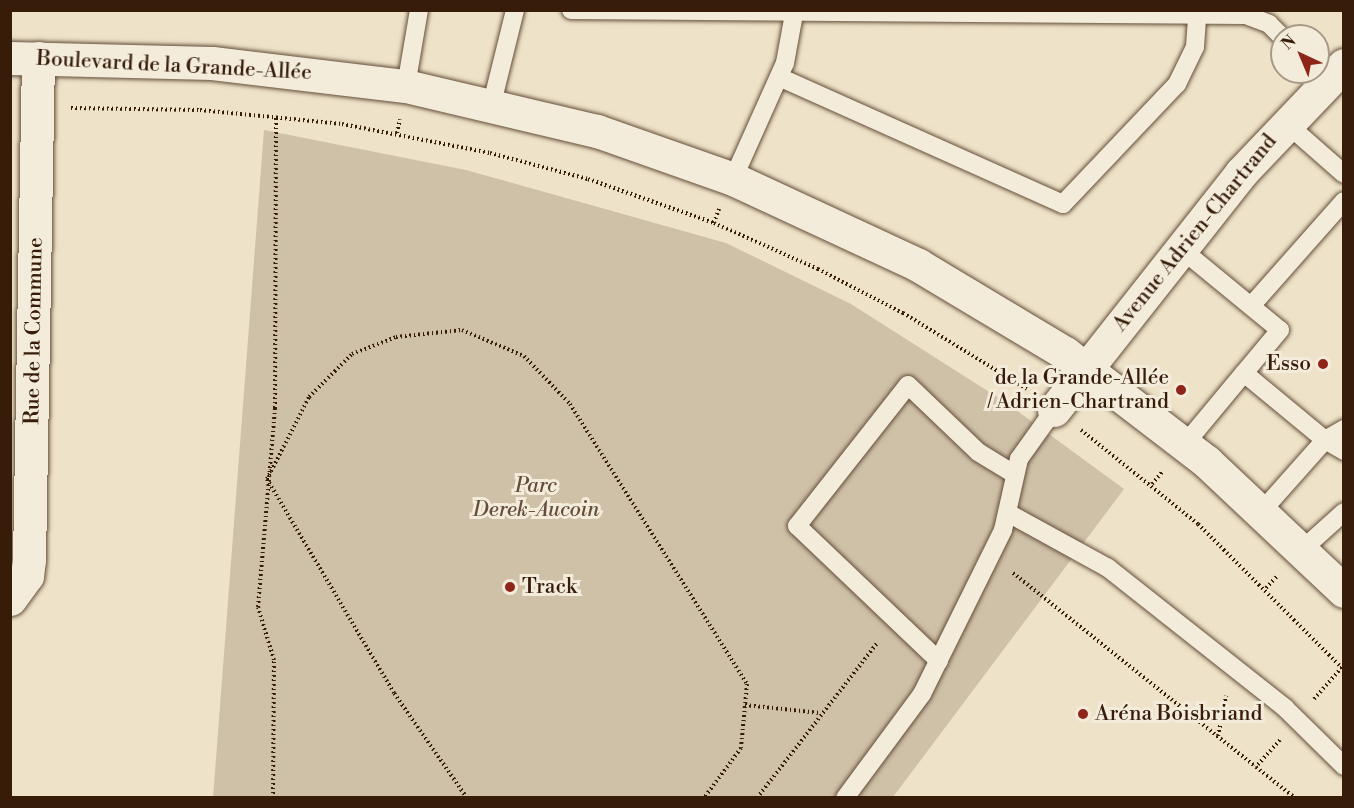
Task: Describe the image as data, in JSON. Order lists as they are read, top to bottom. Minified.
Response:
{"streets":{"street":["Boulevard de la Grande-Allée","Avenue Adrien-Chartrand","Rue de la Commune"]},"crossings":[["Boulevard de la Grande-Allée","Avenue Adrien-Chartrand"],["Boulevard de la Grande-Allée","Rue de la Commune"]],"parks":["Parc Derek-Aucoin"],"places":["Esso","de la Grande-Allée / Adrien-Chartrand","Track","Aréna Boisbriand"],"north":"top left"}
